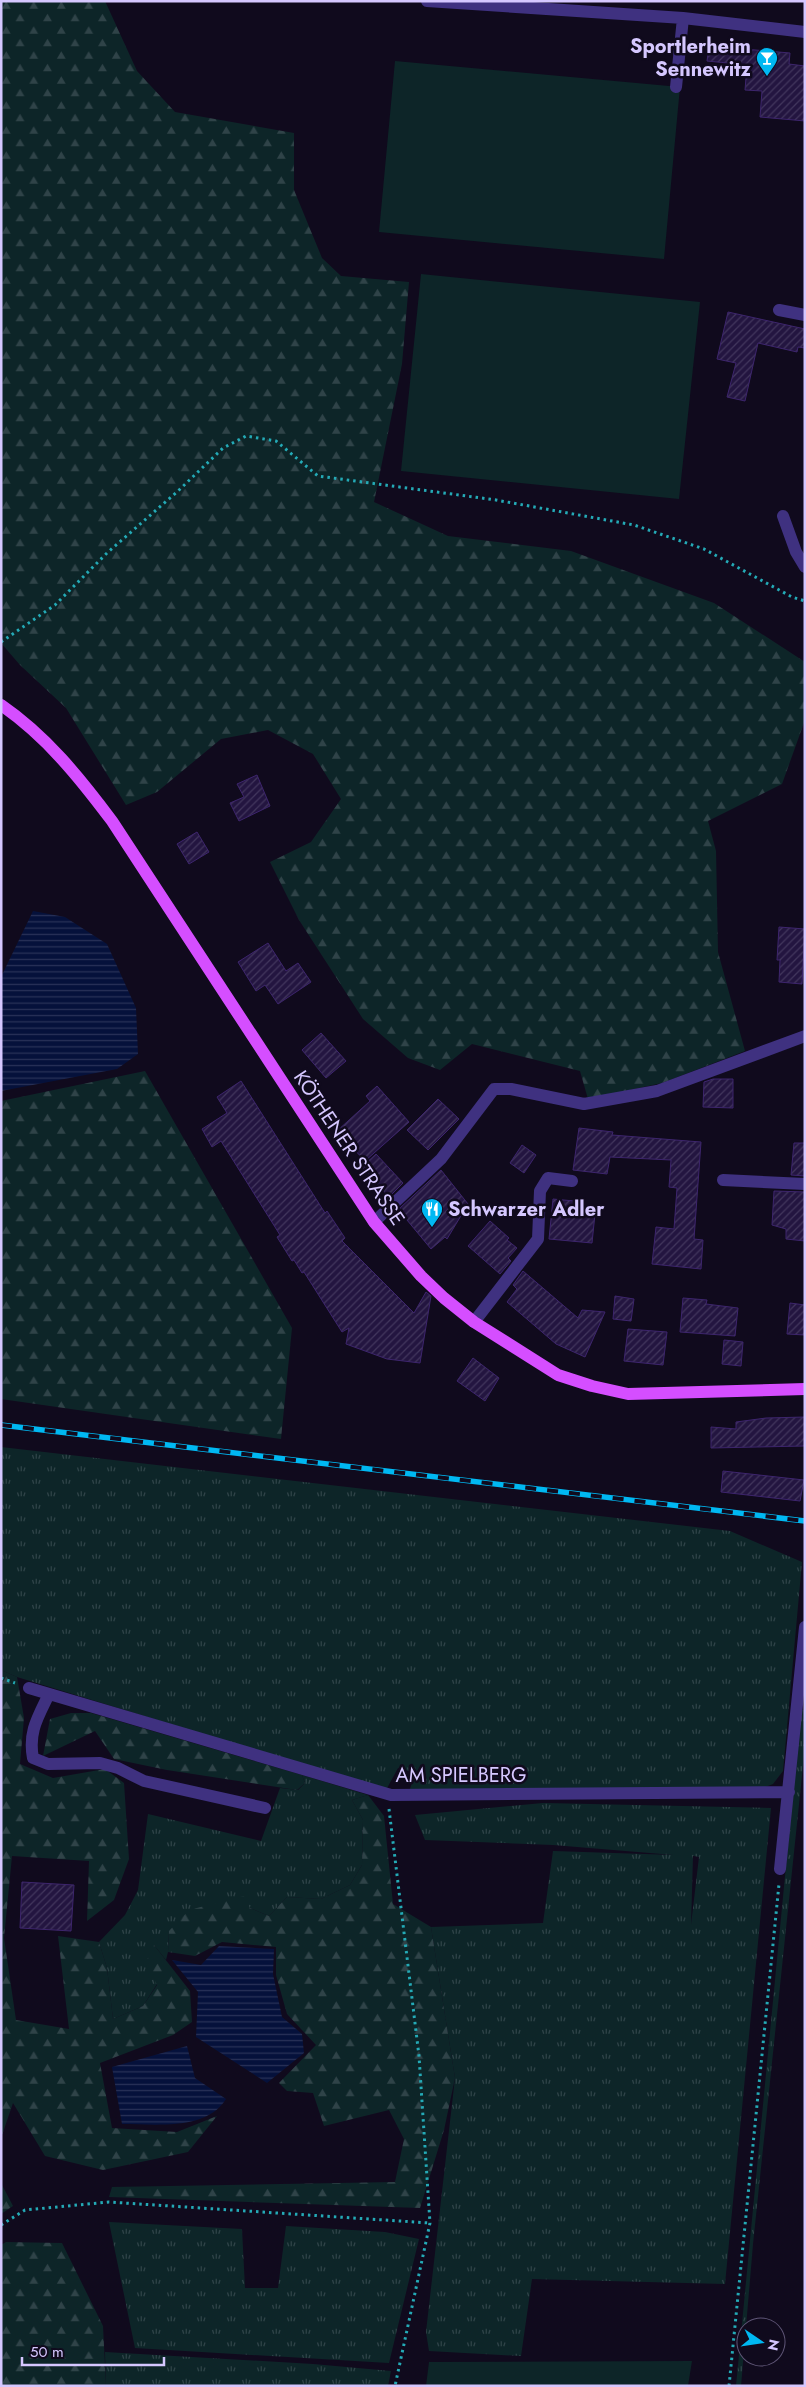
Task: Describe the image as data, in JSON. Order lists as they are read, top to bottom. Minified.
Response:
{"streets":{"main road":["KÖTHENER STRASSE"],"street":["AM SPIELBERG"]},"places":{"bar":["Sportlerheim Sennewitz"],"restaurant":["Schwarzer Adler"]},"scale_bar":"50 m","north":"right"}
